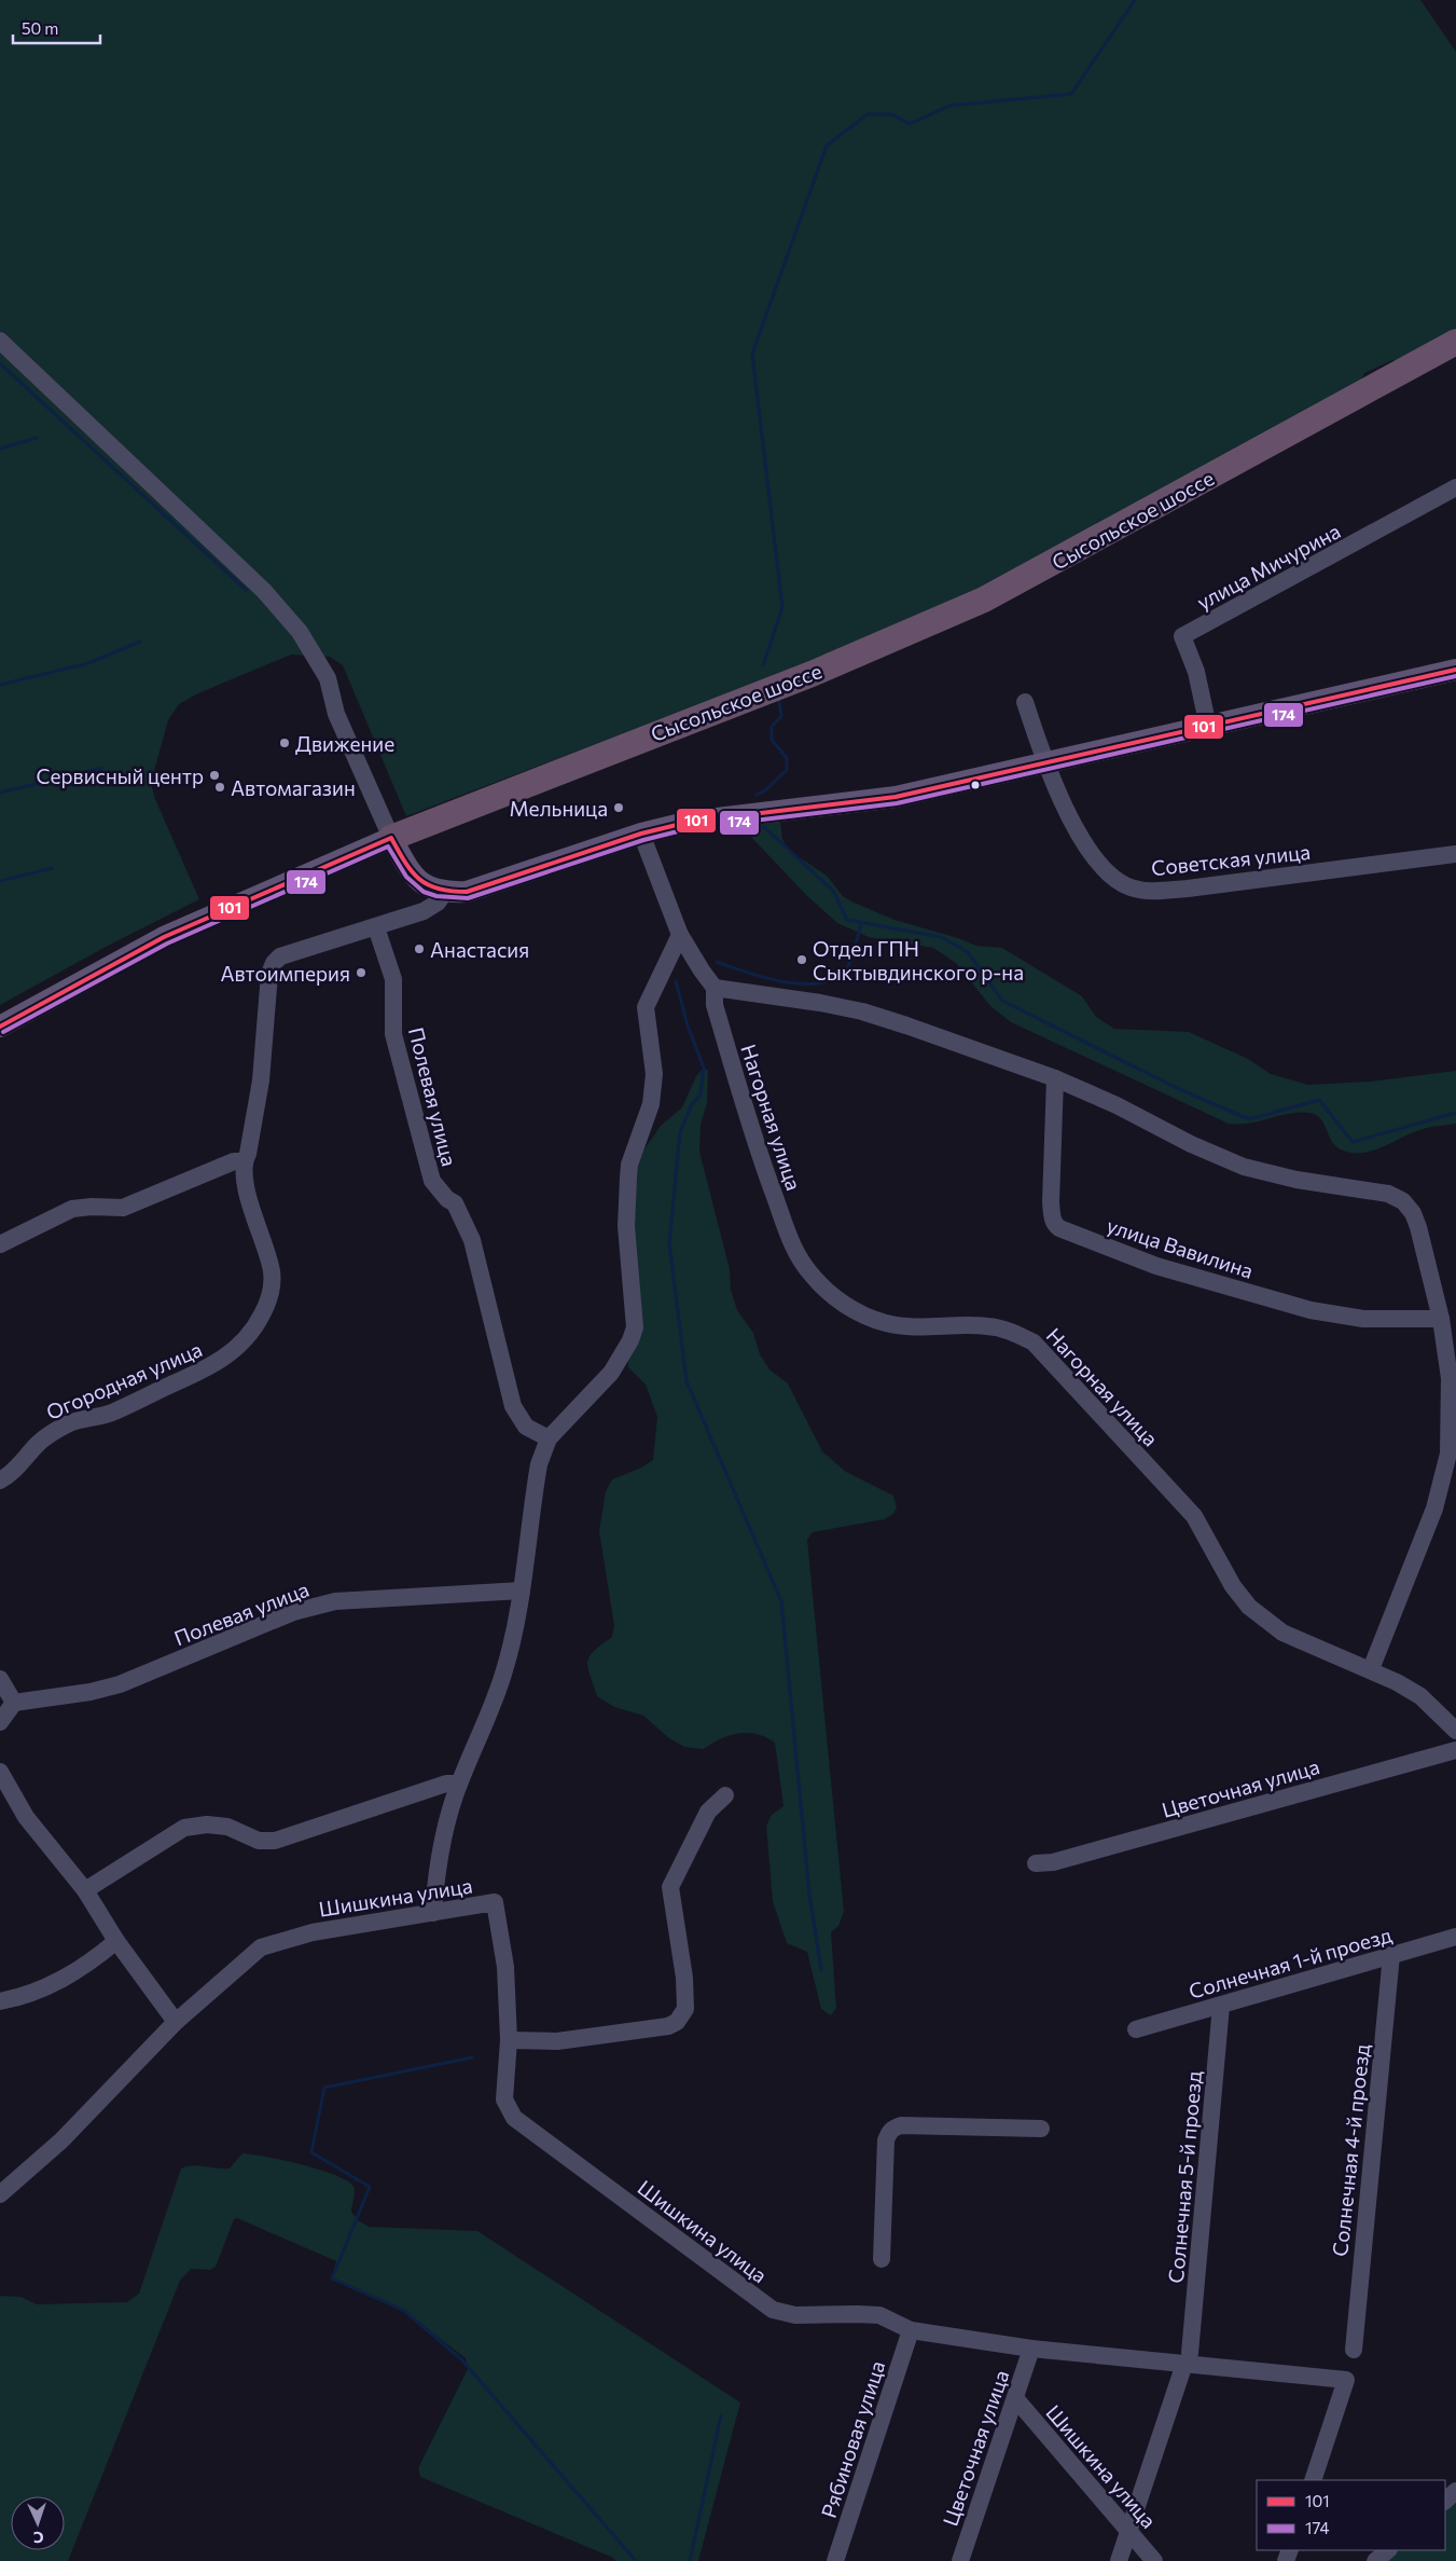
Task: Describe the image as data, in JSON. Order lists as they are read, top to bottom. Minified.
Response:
{"streets":{"highway":["Сысольское шоссе"],"street":["улица Мичурина","Советская улица","Полевая улица","Нагорная улица","улица Вавилина","Огородная улица","Цветочная улица","Шишкина улица","Солнечная 1-й проезд","Солнечная 4-й проезд","Солнечная 5-й проезд","Рябиновая улица"]},"crossings":[["Полевая улица","Огородная улица"],["Цветочная улица","Шишкина улица"],["Шишкина улица","Солнечная 5-й проезд"],["Шишкина улица","Рябиновая улица"],["Солнечная 1-й проезд","Солнечная 4-й проезд"],["Солнечная 1-й проезд","Солнечная 5-й проезд"]],"places":["Движение","Сервисный центр","Автомагазин","Мельница","Анастасия","Отдел ГПН Сыктывдинского р-на","Автоимперия"],"lines":["transit line 101","transit line 174"],"legend":["101","174"],"scale_bar":"50 m","north":"bottom"}
